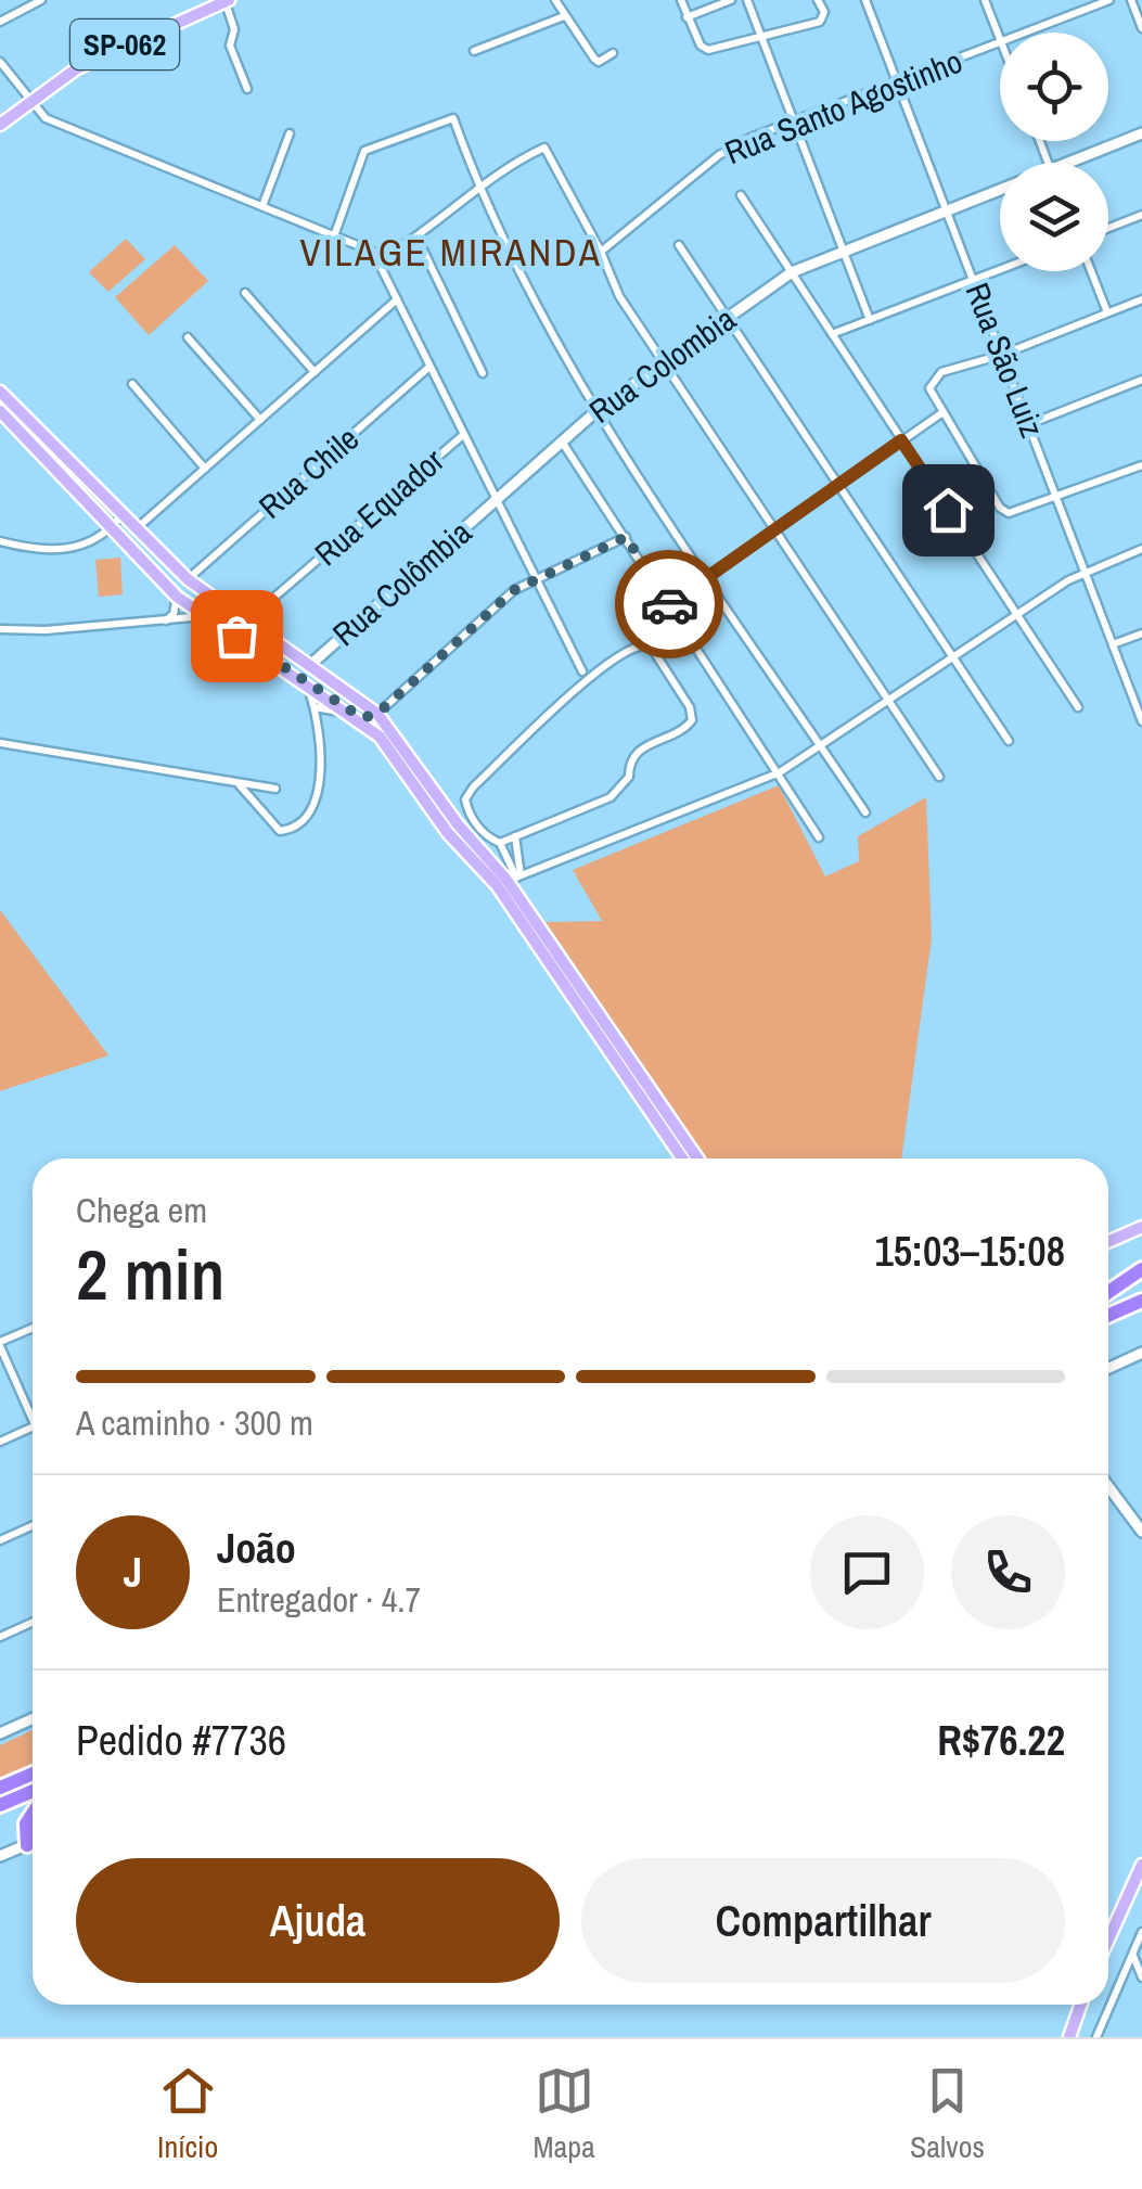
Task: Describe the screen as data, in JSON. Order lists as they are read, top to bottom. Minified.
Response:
{"streets":{"main road":["SP-062"],"street":["Rua Santo Agostinho","Rua São Luiz","Rua Colombia","Rua Chile","Rua Equador","Rua Colômbia"]},"crossings":[["Rua Santo Agostinho","Rua São Luiz"],["Rua São Luiz","Rua Colombia"],["Rua Colombia","Rua Colômbia"]],"districts":["VILAGE MIRANDA"],"page":{"heading":["2 min","Chega em","15:03–15:08"],"panel":["João","Entregador · 4.7","Pedido #7736","R$76.22"],"bar":"A caminho · 300 m","round":"J","buttons":["Ajuda","Compartilhar"],"tabs":["Início","Mapa","Salvos"]}}
